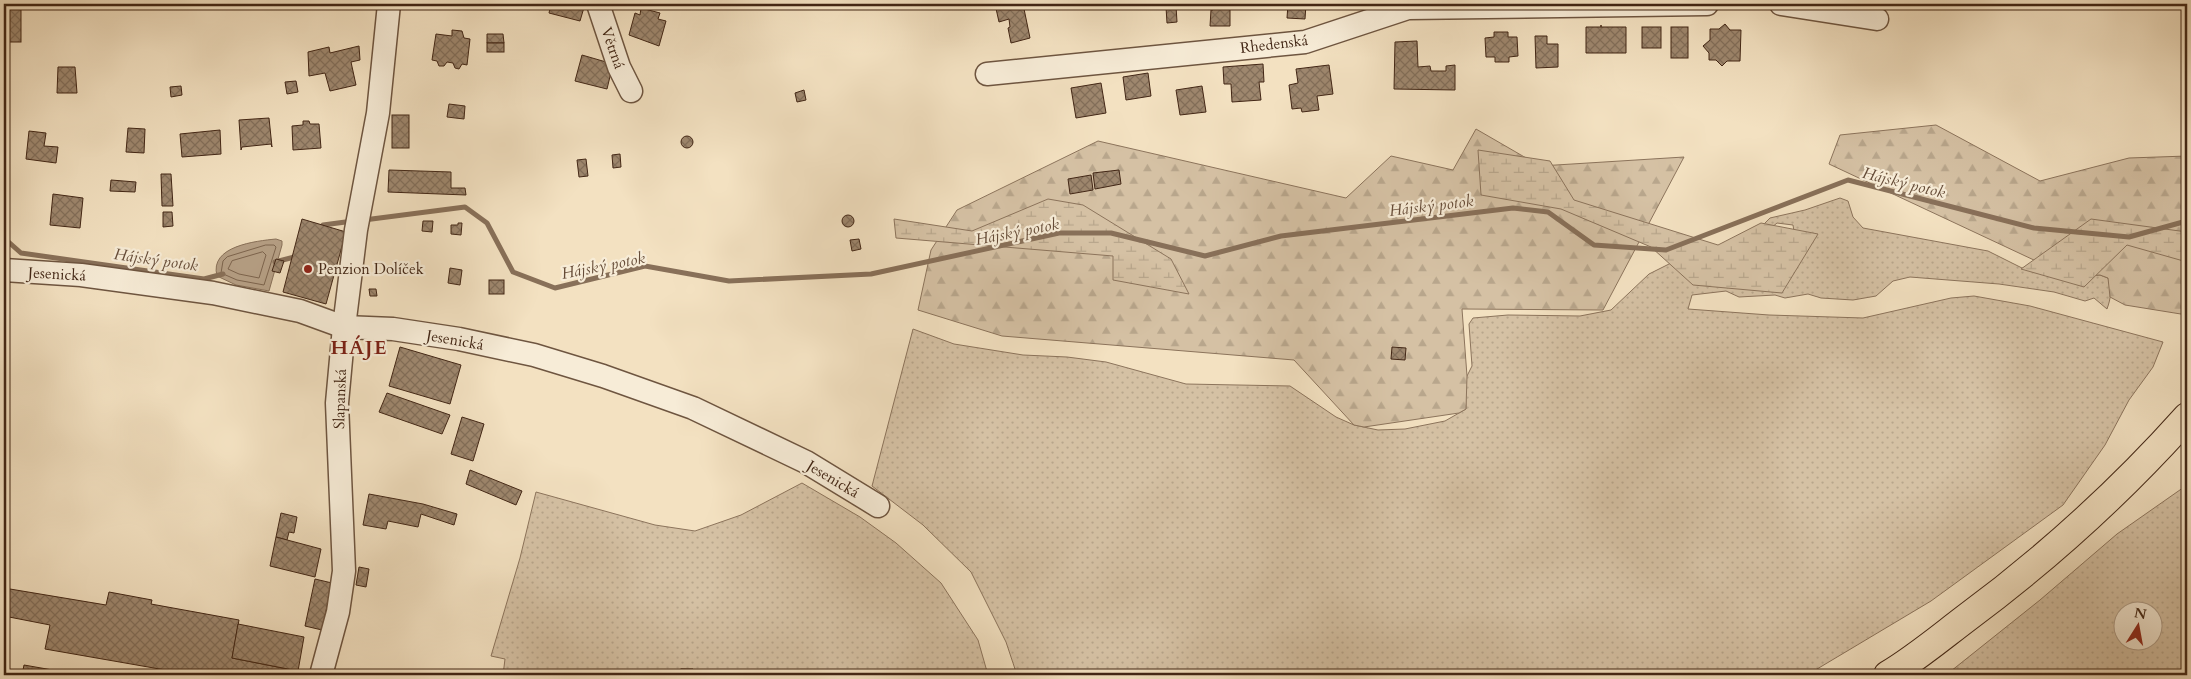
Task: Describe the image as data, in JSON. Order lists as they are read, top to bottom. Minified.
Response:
{"streets":{"street":["Rhedenská","Větrná","Jesenická","Slapanská"]},"crossings":[["Jesenická","Slapanská"]],"districts":["HÁJE"],"water":["Hájský potok"],"places":["Penzion Dolíček"],"north":"top"}
